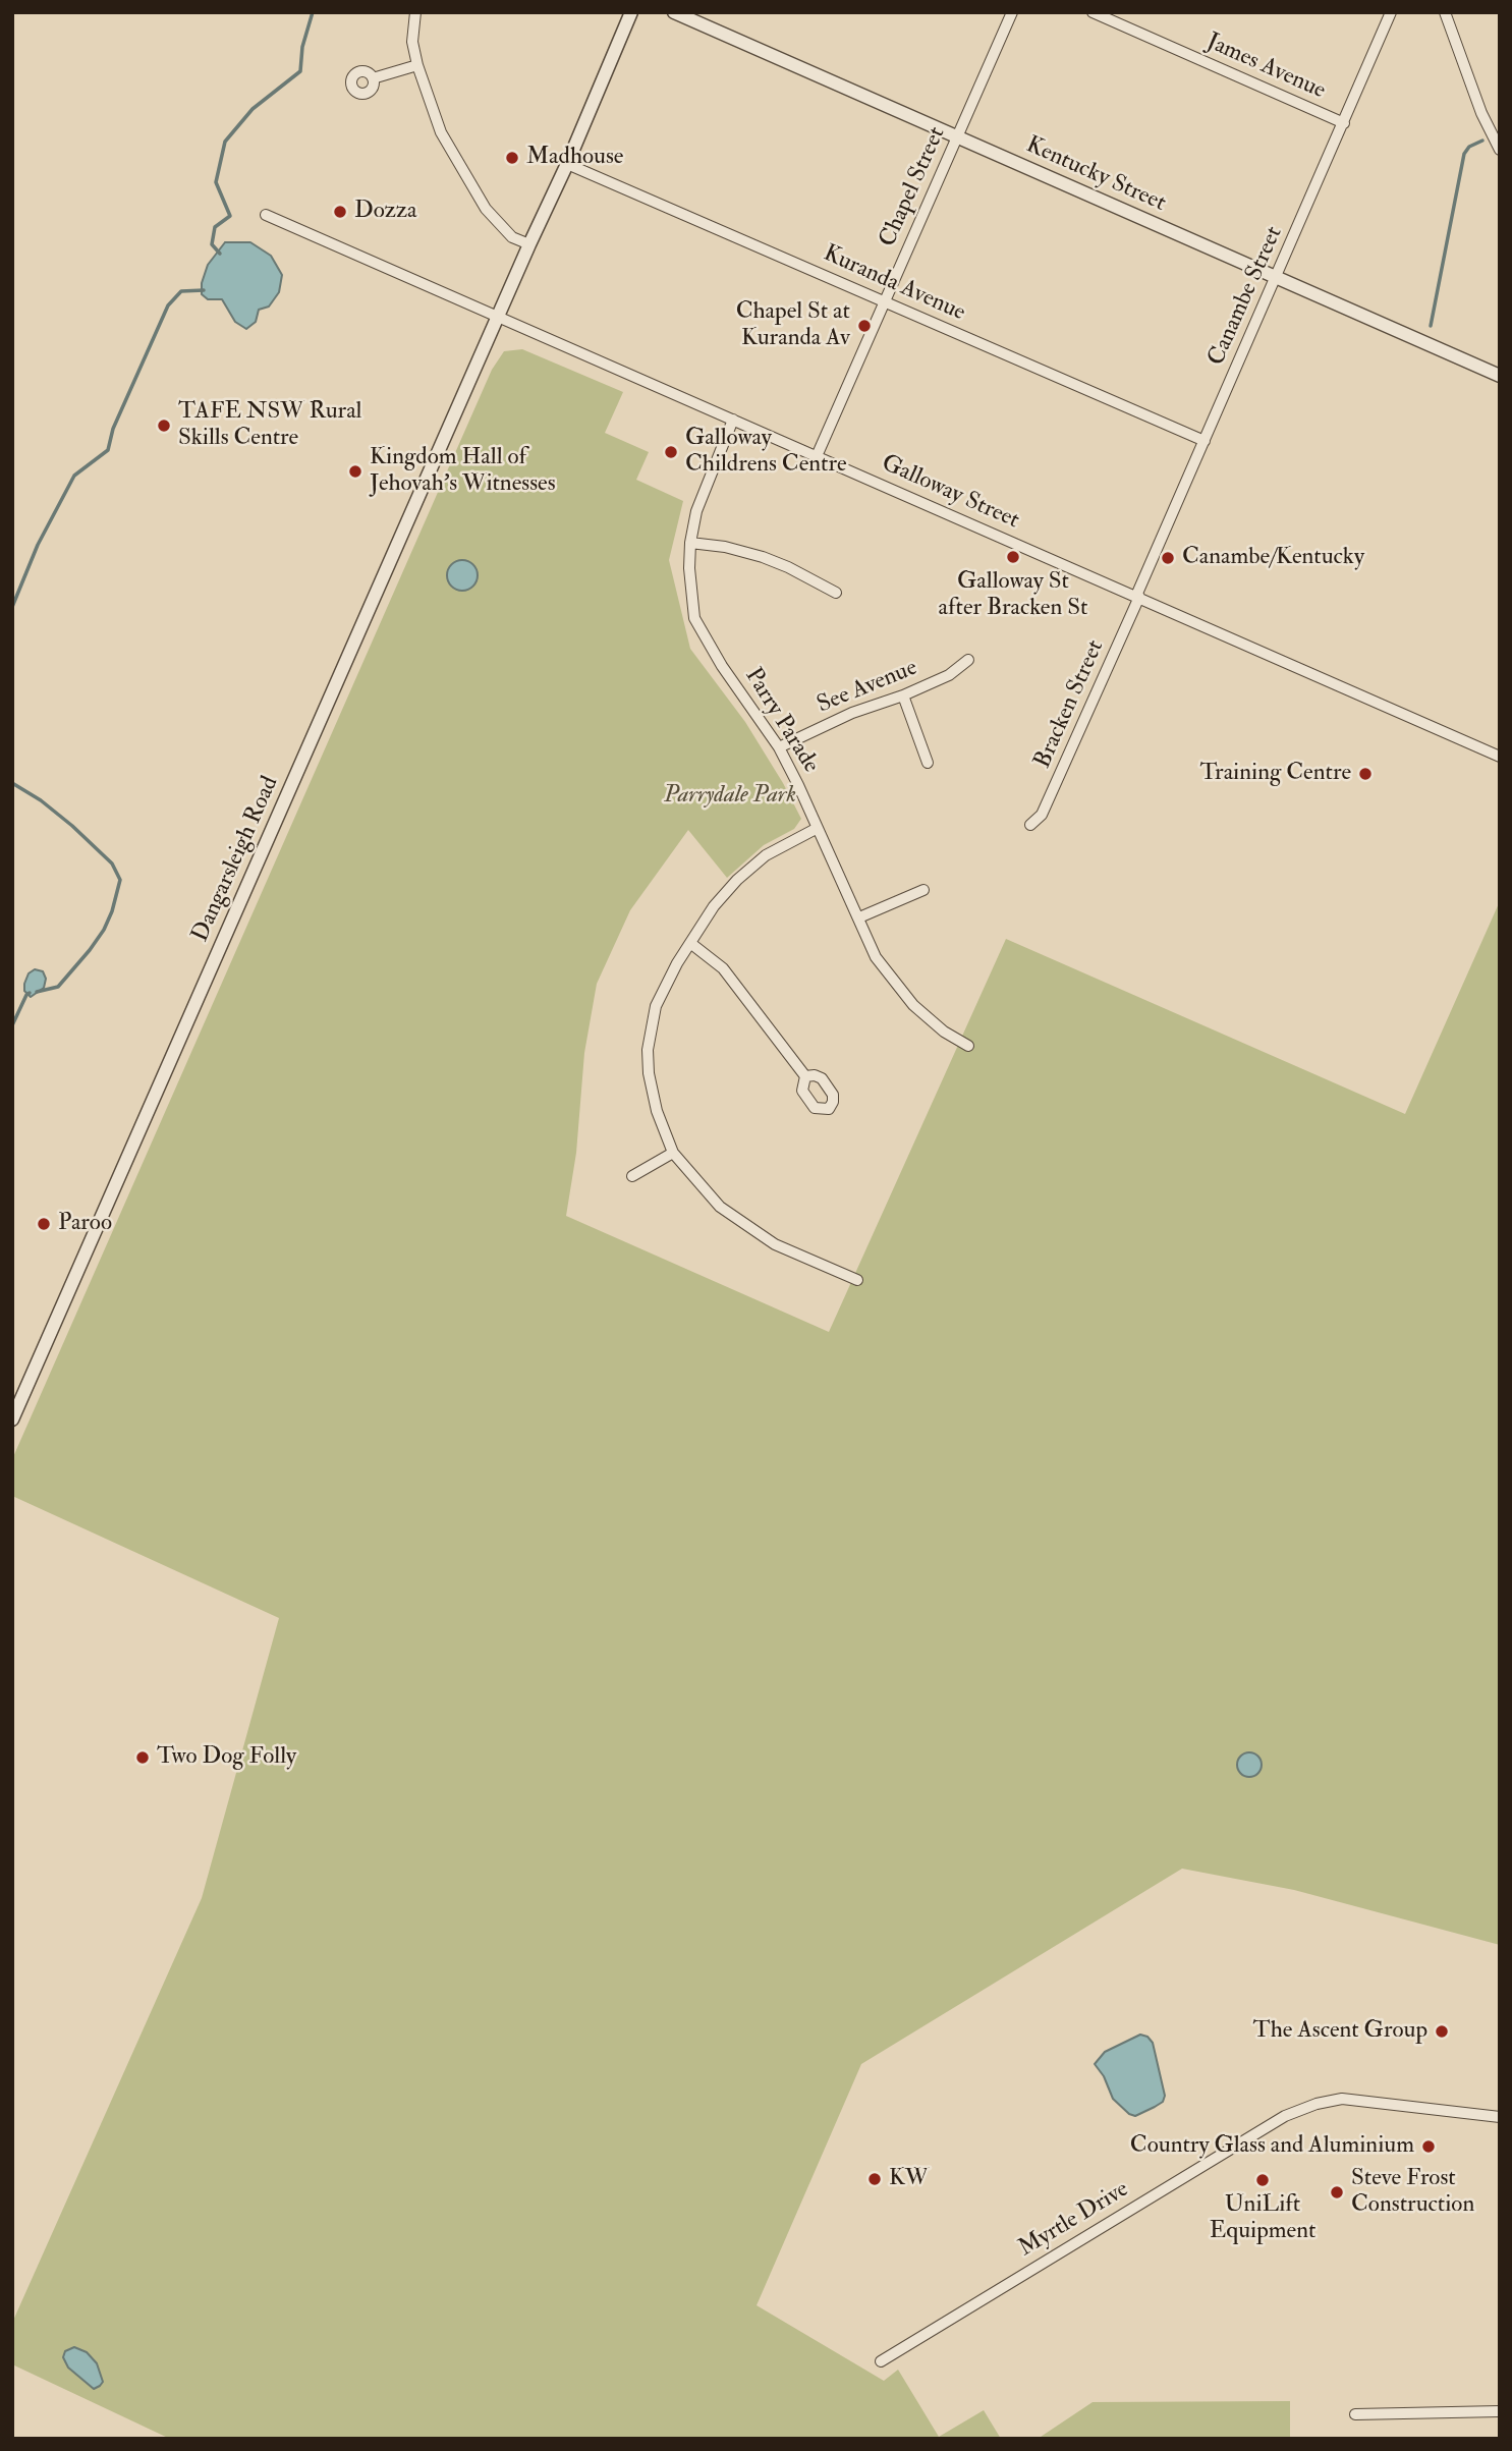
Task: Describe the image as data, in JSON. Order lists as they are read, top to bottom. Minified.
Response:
{"streets":{"street":["James Avenue","Kentucky Street","Chapel Street","Kuranda Avenue","Canambe Street","Galloway Street","See Avenue","Bracken Street","Parry Parade","Dangarsleigh Road","Myrtle Drive"]},"crossings":[["James Avenue","Canambe Street"],["Kentucky Street","Chapel Street"],["Kentucky Street","Canambe Street"],["Chapel Street","Kuranda Avenue"],["Chapel Street","Galloway Street"],["Kuranda Avenue","Canambe Street"],["Kuranda Avenue","Dangarsleigh Road"],["Canambe Street","Galloway Street"],["Canambe Street","Bracken Street"],["Galloway Street","Bracken Street"],["Galloway Street","Parry Parade"],["Galloway Street","Dangarsleigh Road"],["See Avenue","Parry Parade"]],"parks":["Parrydale Park"],"places":["Madhouse","Dozza","Chapel St at Kuranda Av","TAFE NSW Rural Skills Centre","Galloway Childrens Centre","Kingdom Hall of Jehovah's Witnesses","Galloway St after Bracken St","Canambe/Kentucky","Training Centre","Paroo","Two Dog Folly","The Ascent Group","Country Glass and Aluminium","KW","UniLift Equipment","Steve Frost Construction"]}
